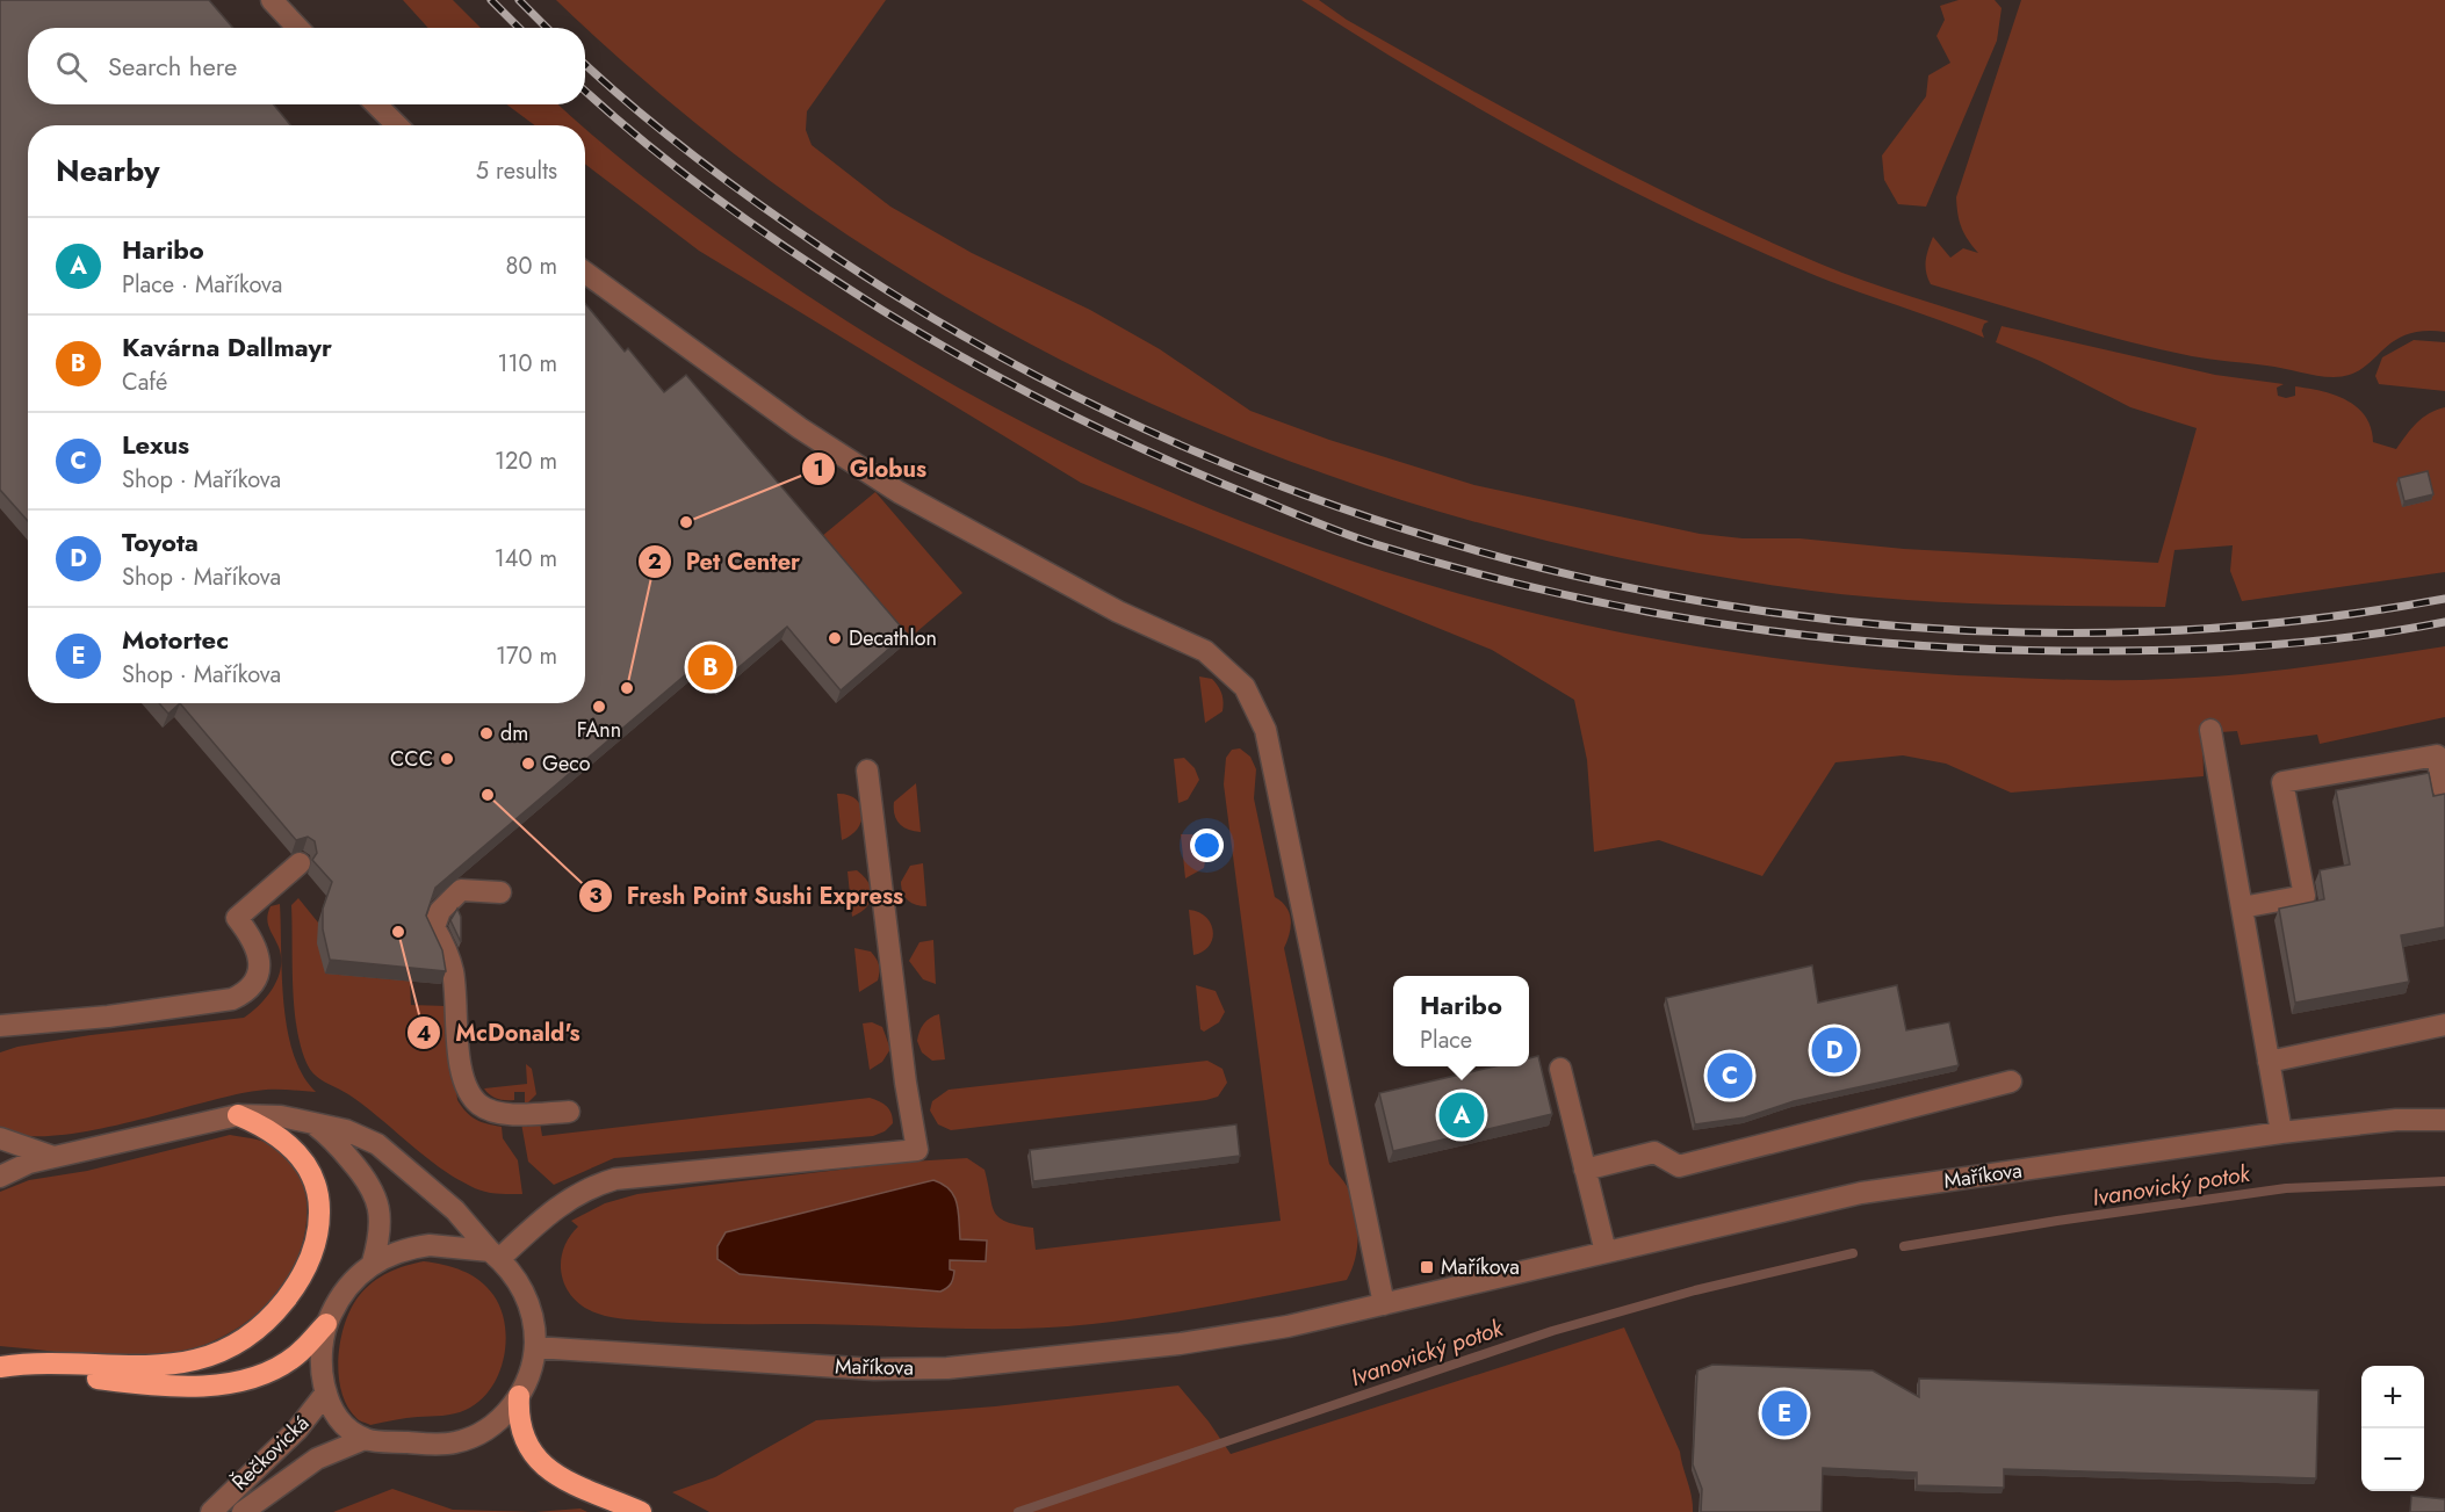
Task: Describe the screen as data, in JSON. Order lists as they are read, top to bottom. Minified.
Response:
{"streets":{"street":["Maříkova","Řečkovická"]},"crossings":[["Maříkova","Řečkovická"]],"water":["Ivanovický potok"],"places":{"other":["Globus","Decathlon","Pet Center","FAnn","dm","CCC","Geco","Fresh Point Sushi Express","McDonald's"],"transit":["Maříkova"]},"page":{"search":"Search here","heading":["Nearby","5 results"],"list":[{"mark":"A","name":"Haribo","note":"Place · Maříkova","value":"80 m"},{"mark":"B","name":"Kavárna Dallmayr","note":"Café","value":"110 m"},{"mark":"C","name":"Lexus","note":"Shop · Maříkova","value":"120 m"},{"mark":"D","name":"Toyota","note":"Shop · Maříkova","value":"140 m"},{"mark":"E","name":"Motortec","note":"Shop · Maříkova","value":"170 m"}],"pins":["B","D","C","A","E"],"popup":["Haribo","Place"],"map_buttons":["+","−"]}}
